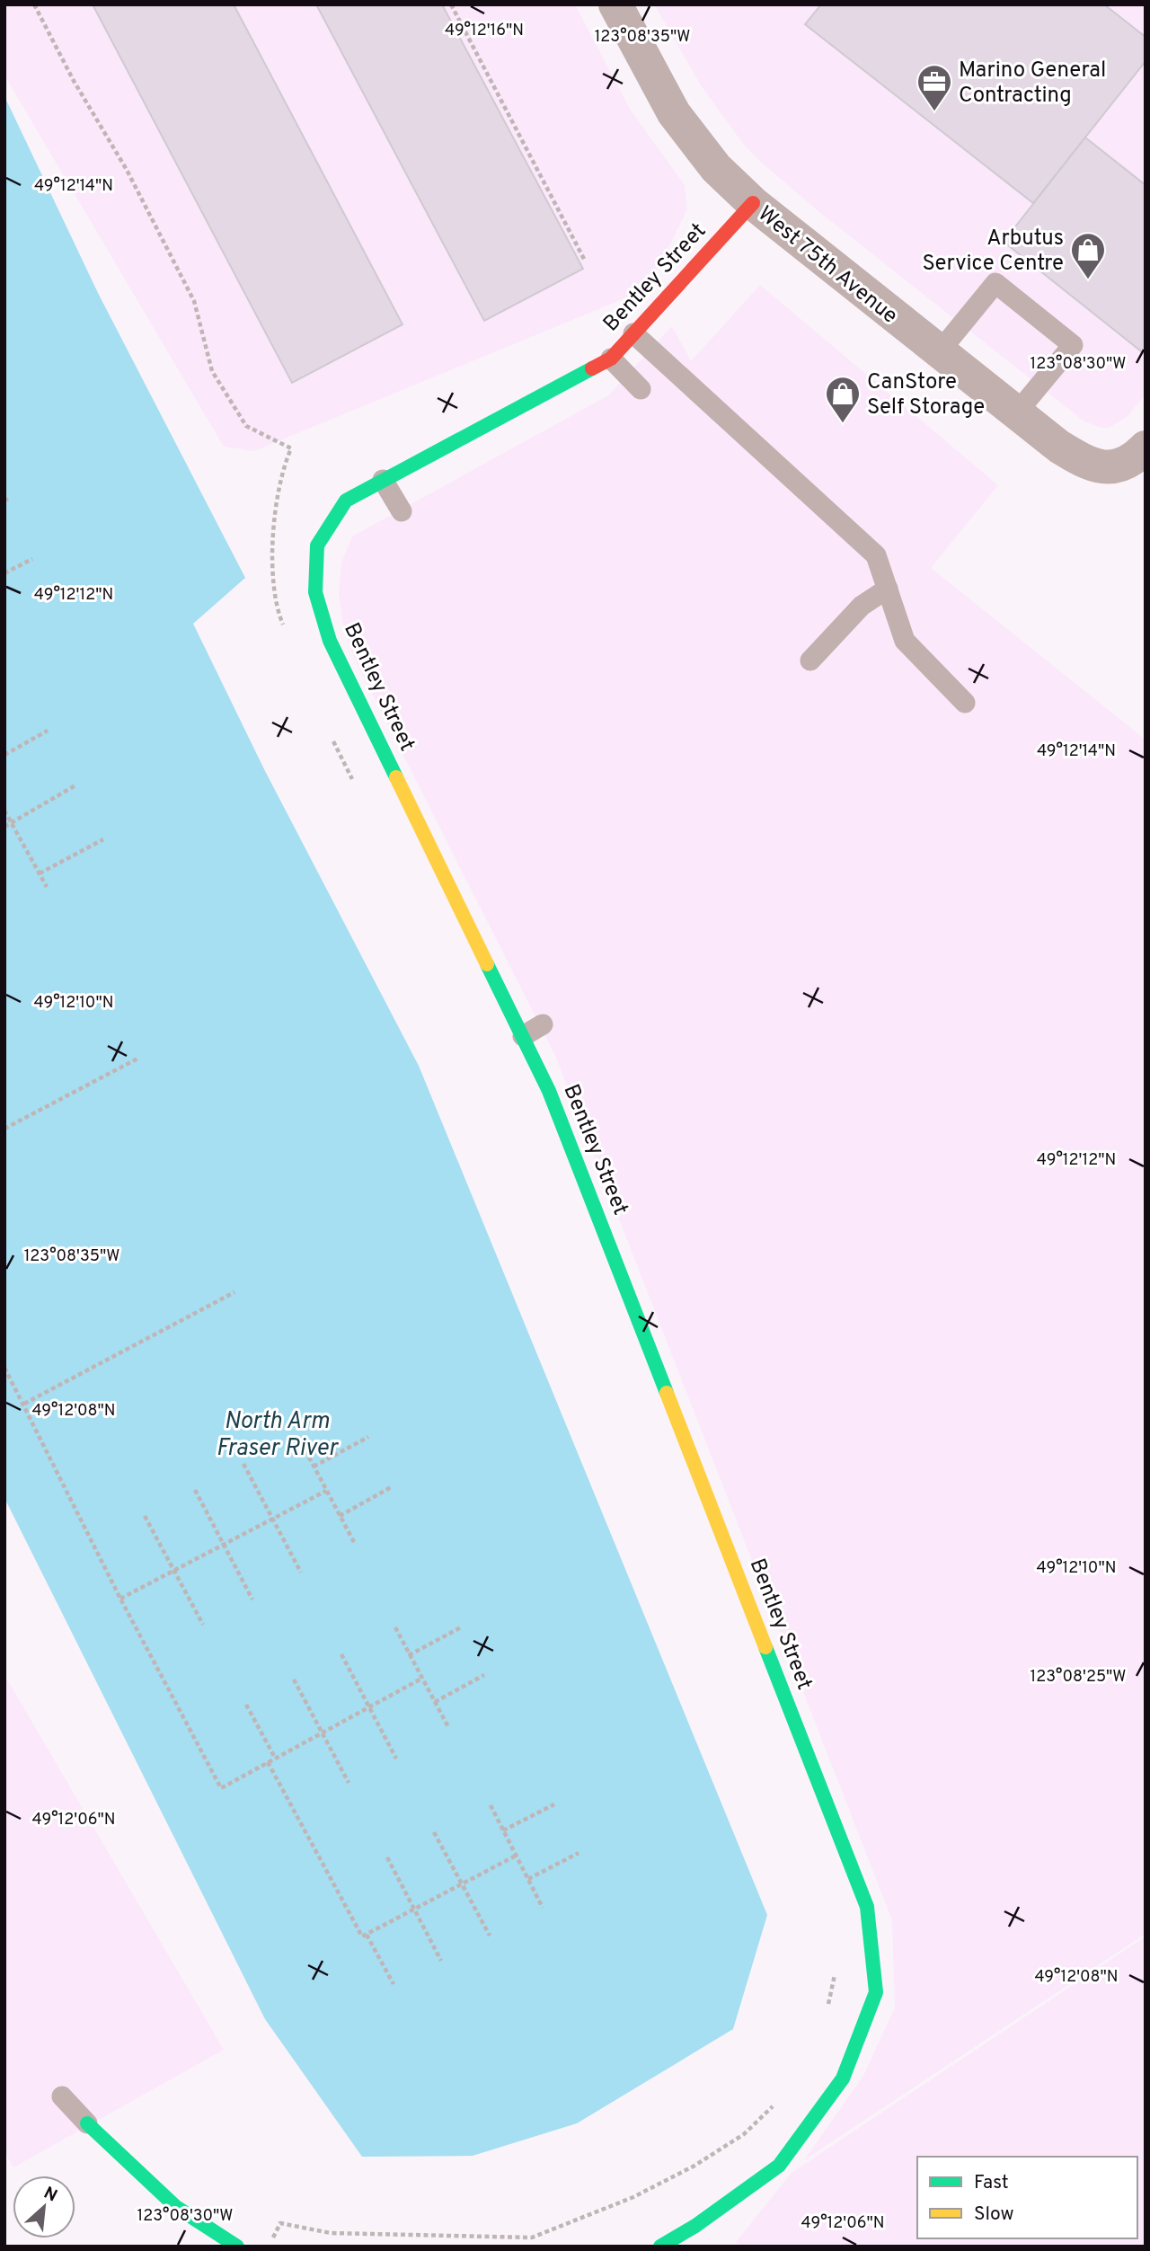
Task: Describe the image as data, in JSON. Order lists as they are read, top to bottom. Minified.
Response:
{"streets":{"street":["West 75th Avenue","Bentley Street"]},"crossings":[["West 75th Avenue","Bentley Street"]],"water":["North Arm Fraser River"],"places":{"office":["Marino General Contracting"],"shop":["Arbutus Service Centre","CanStore Self Storage"]},"legend":["Fast","Slow"],"north":"top right","coordinates":["49°12'16\"N","123°08'35\"W","49°12'14\"N","123°08'30\"W","49°12'12\"N","49°12'10\"N","49°12'08\"N","123°08'25\"W","49°12'06\"N"]}
